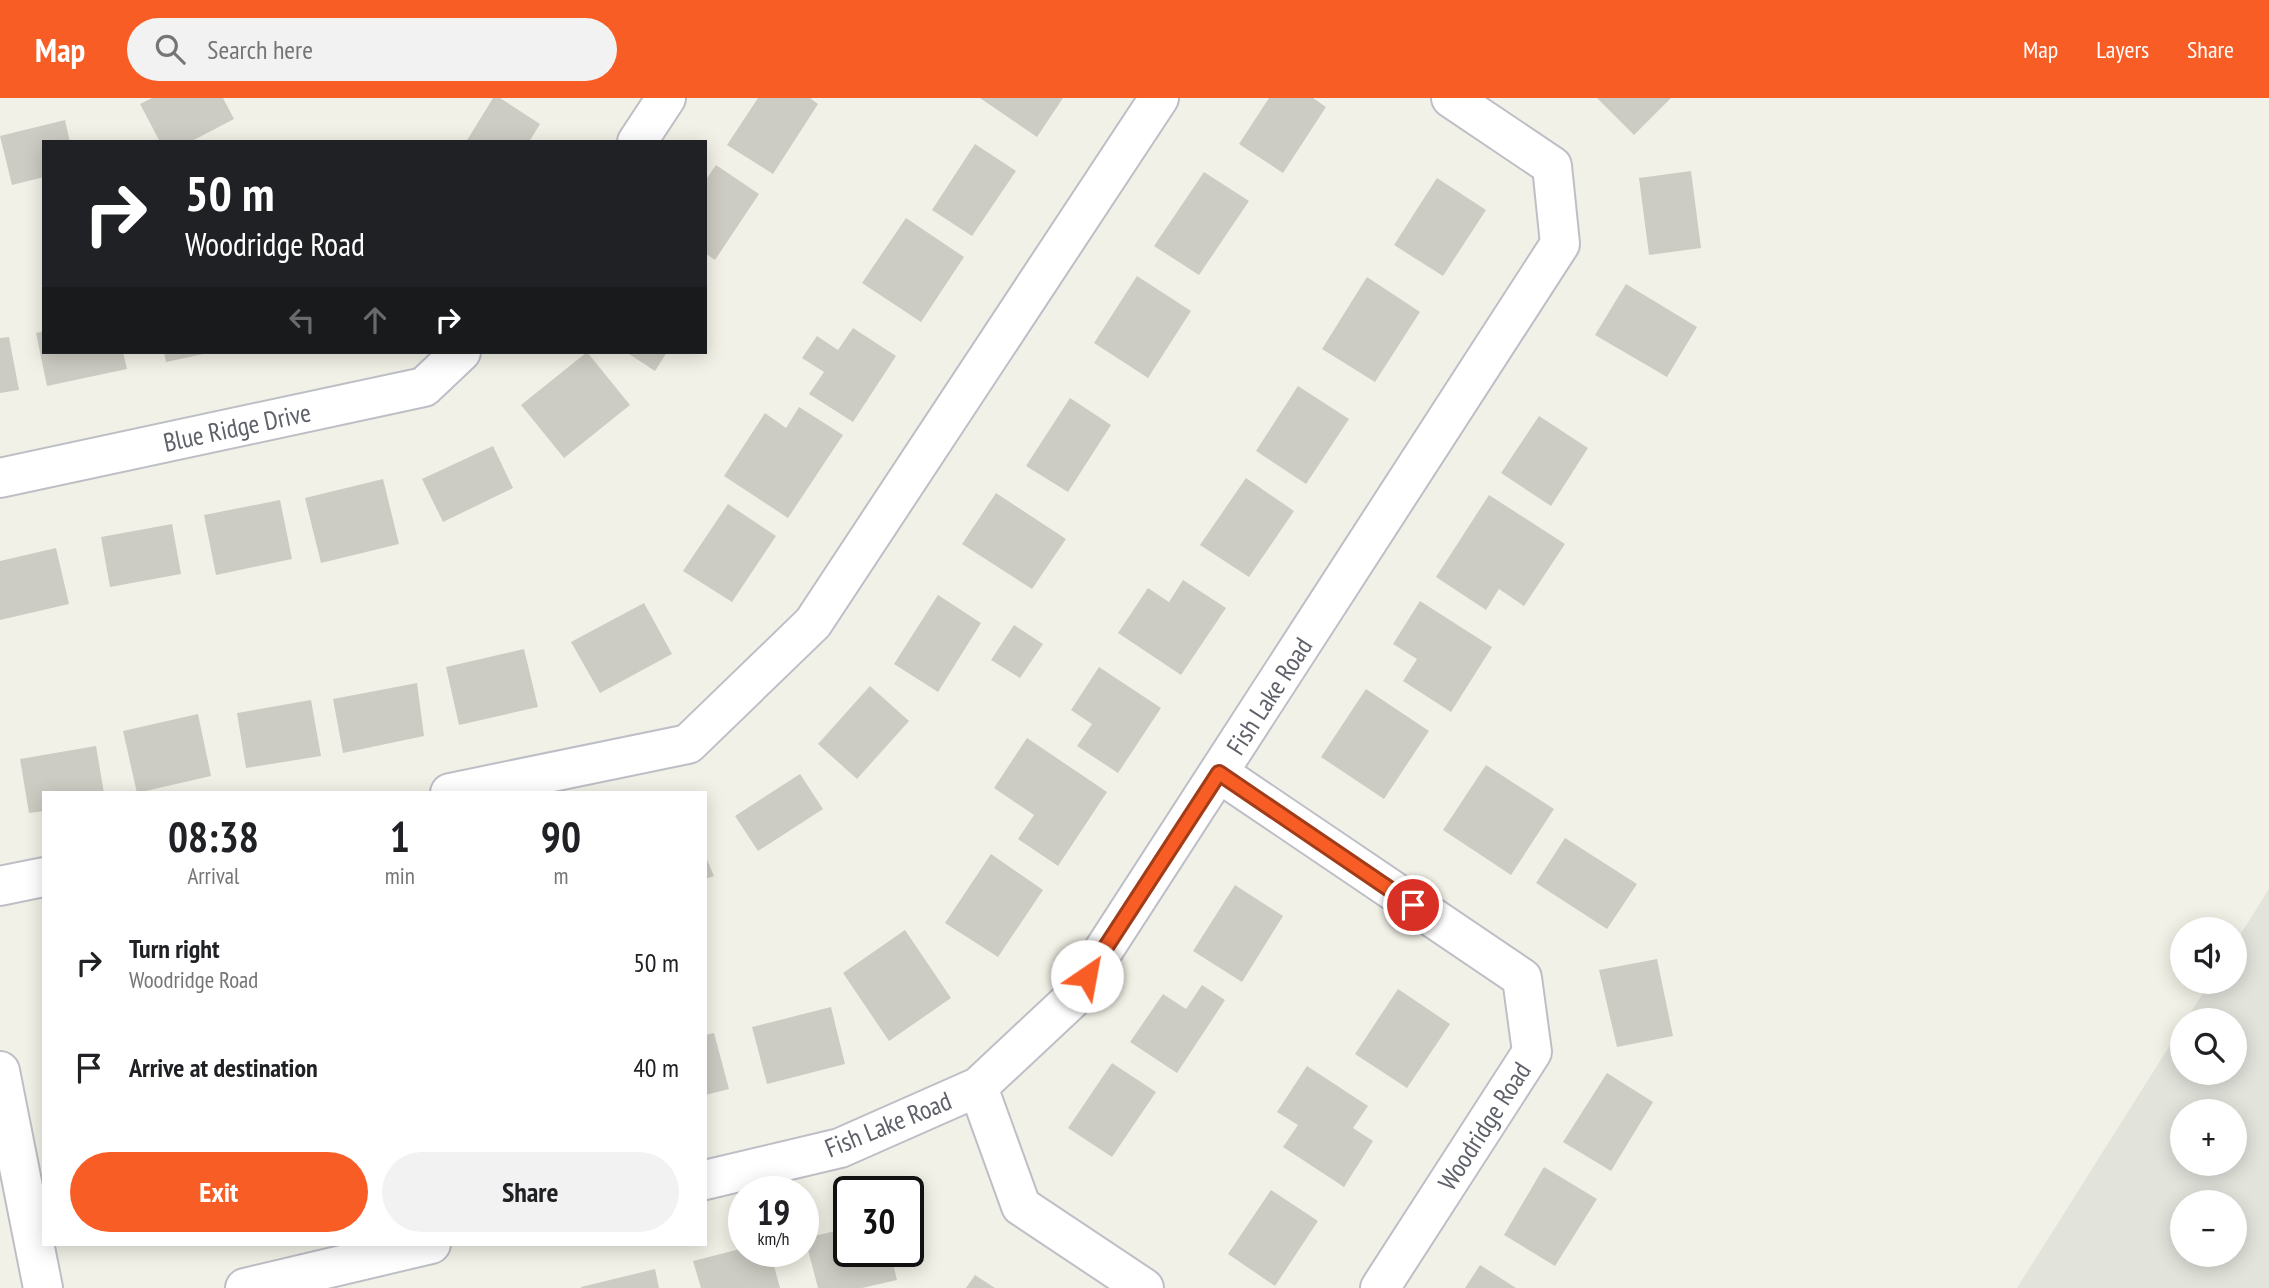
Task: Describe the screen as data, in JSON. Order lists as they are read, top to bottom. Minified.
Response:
{"streets":{"street":["Blue Ridge Drive","Fish Lake Road","Woodridge Road"]},"crossings":[["Fish Lake Road","Woodridge Road"]],"page":{"header":"Map","search":"Search here","nav":["Map","Layers","Share"],"turn":["50 m","Woodridge Road"],"eta":["08:38","Arrival","1","min","90","m"],"list":[{"name":"Turn right","note":"Woodridge Road","value":"50 m"},{"name":"Arrive at destination","value":"40 m"}],"map_buttons":["+","−"],"buttons":["Exit","Share"],"speed":"19 km/h","limit":"30"}}
